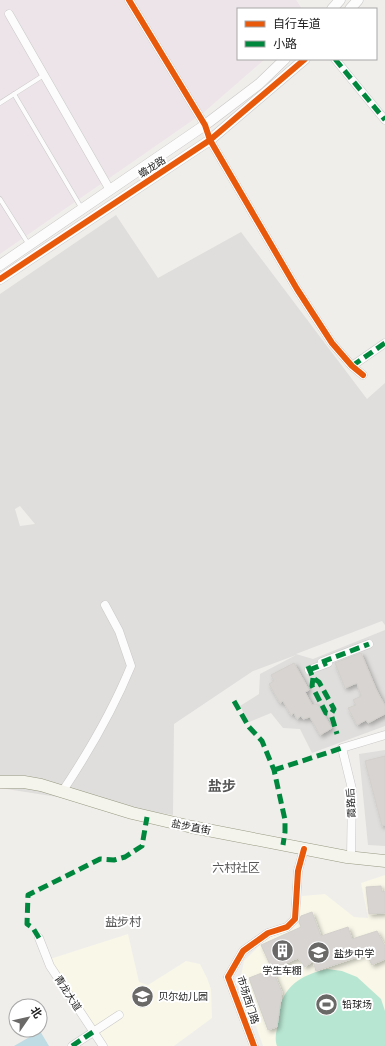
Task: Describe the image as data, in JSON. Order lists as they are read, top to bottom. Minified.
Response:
{"streets":{"main road":["盐步直街"],"street":["蟾龙路","霞路后","青龙大道","市场西门路"]},"crossings":[["霞路后","盐步直街"],["盐步直街","市场西门路"]],"districts":["盐步","六村社区","盐步村"],"places":{"building":["学生车棚"],"school or university":["盐步中学","贝尔幼儿园"],"sports":["铅球场"]},"legend":["自行车道","小路"],"north":"top right"}
